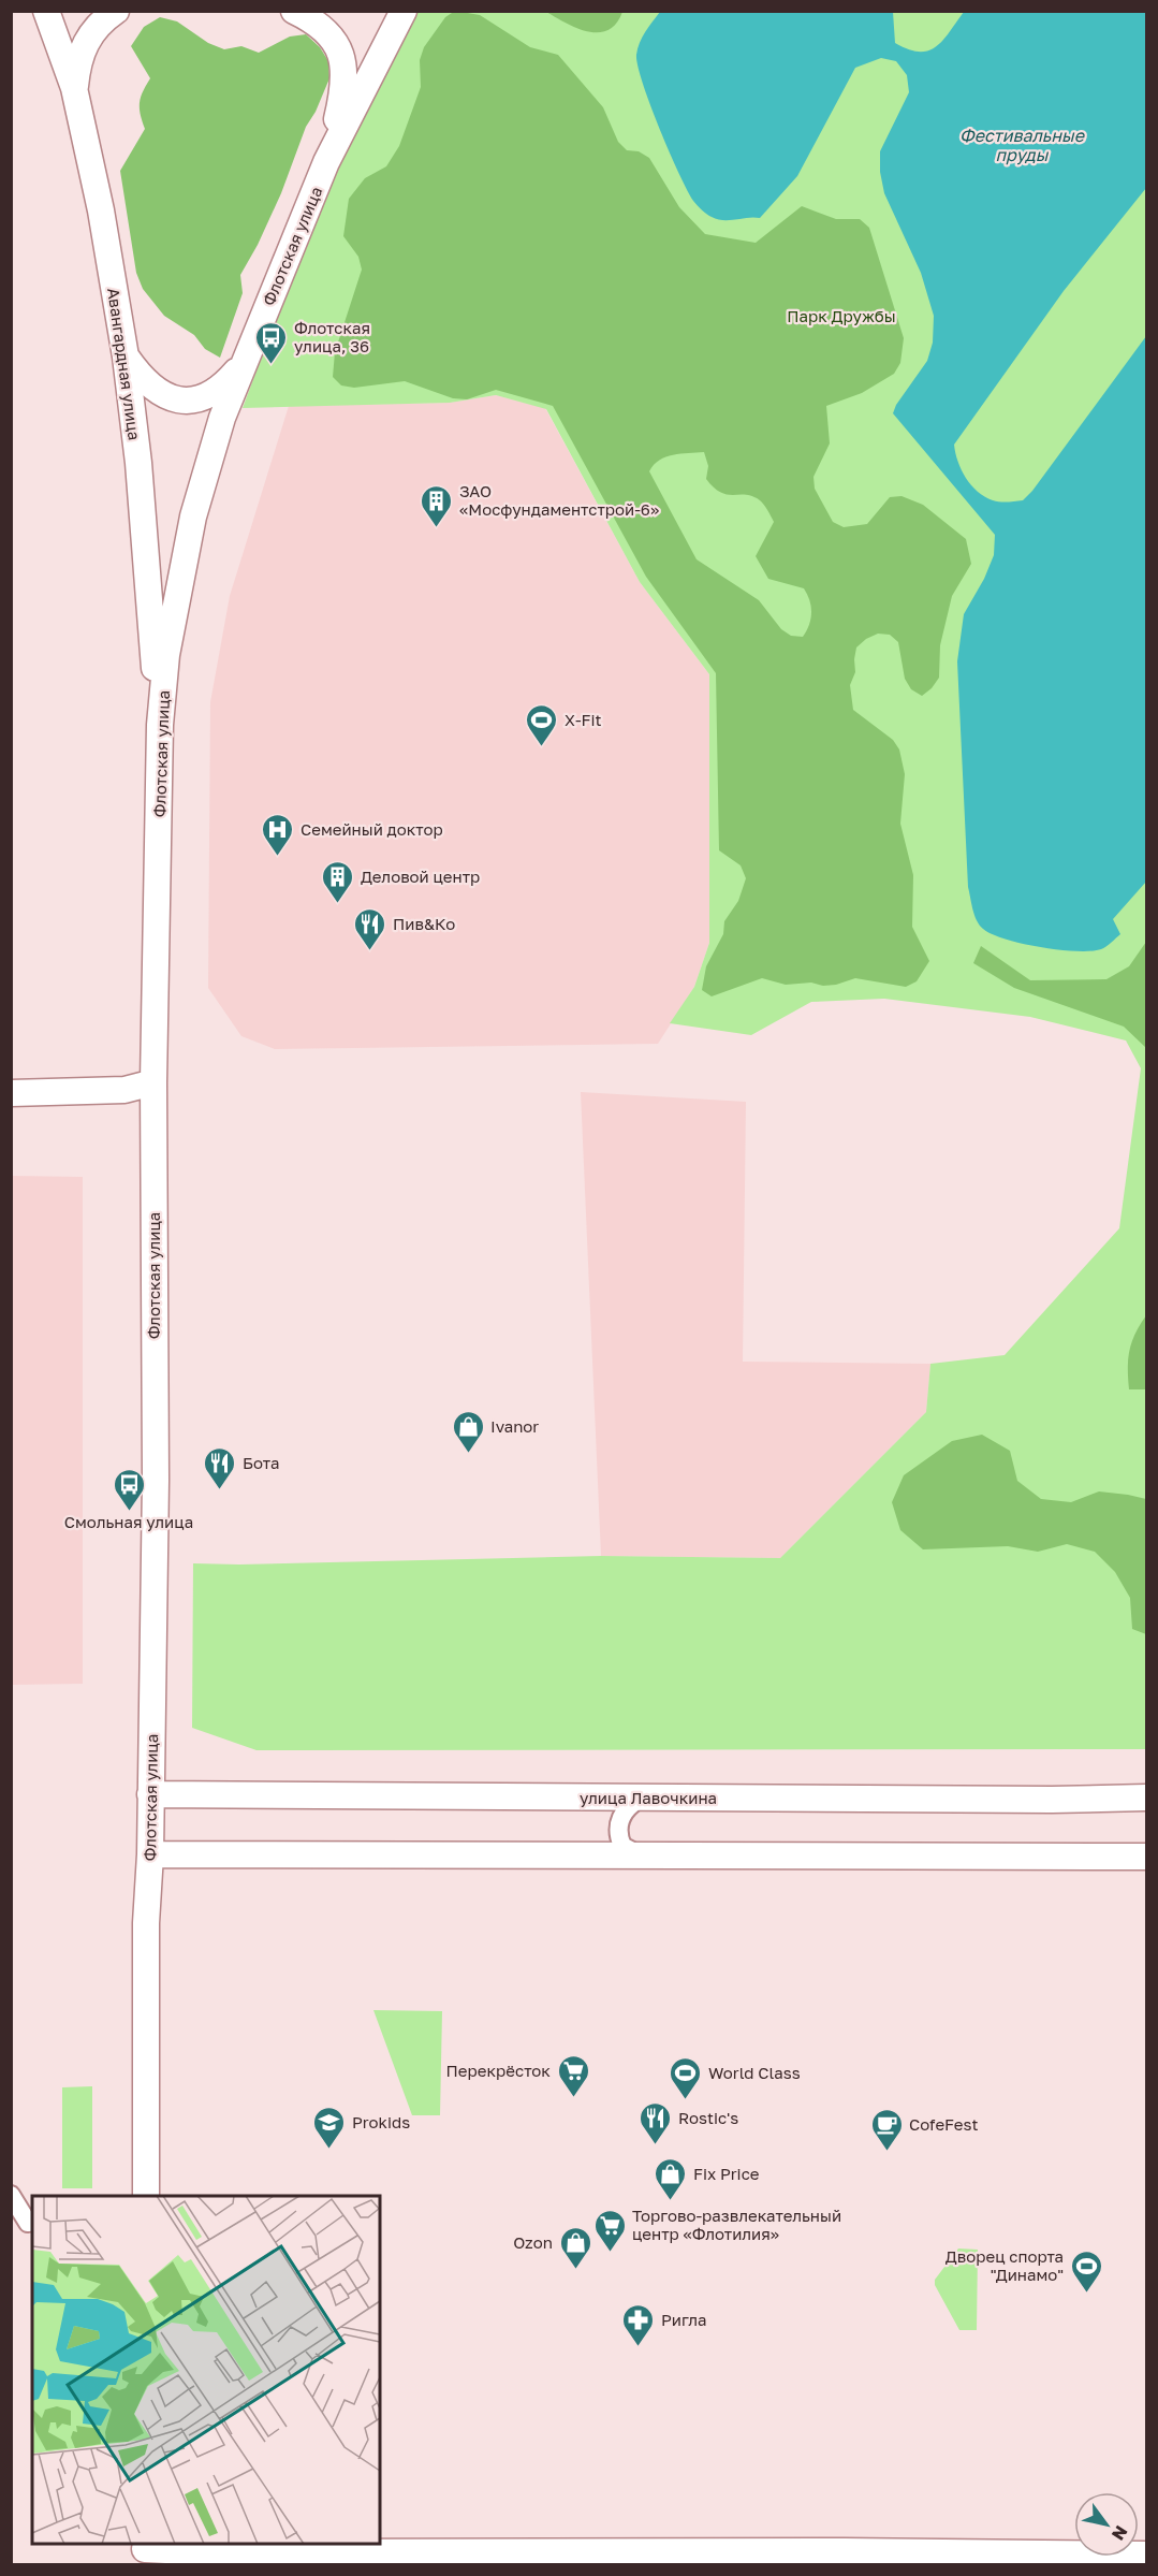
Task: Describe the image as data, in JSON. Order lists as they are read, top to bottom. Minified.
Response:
{"streets":{"main road":["Флотская улица","Авангардная улица","улица Лавочкина"]},"crossings":[["Флотская улица","Авангардная улица"],["Флотская улица","улица Лавочкина"]],"water":["Фестивальные пруды"],"parks":["Парк Дружбы"],"places":{"bus stop":["Флотская улица, 36","Смольная улица"],"building":["ЗАО «Мосфундаментстрой-6»","Деловой центр"],"sports":["X-Fit","World Class","Дворец спорта \"Динамо\""],"hospital":["Семейный доктор"],"restaurant":["Пив&Ко","Бота","Rostic's"],"shop":["Ivanor","Fix Price","Ozon"],"supermarket":["Перекрёсток","Торгово-развлекательный центр «Флотилия»"],"school or university":["Prokids"],"cafe":["CofeFest"],"pharmacy":["Ригла"]},"north":"bottom right"}
